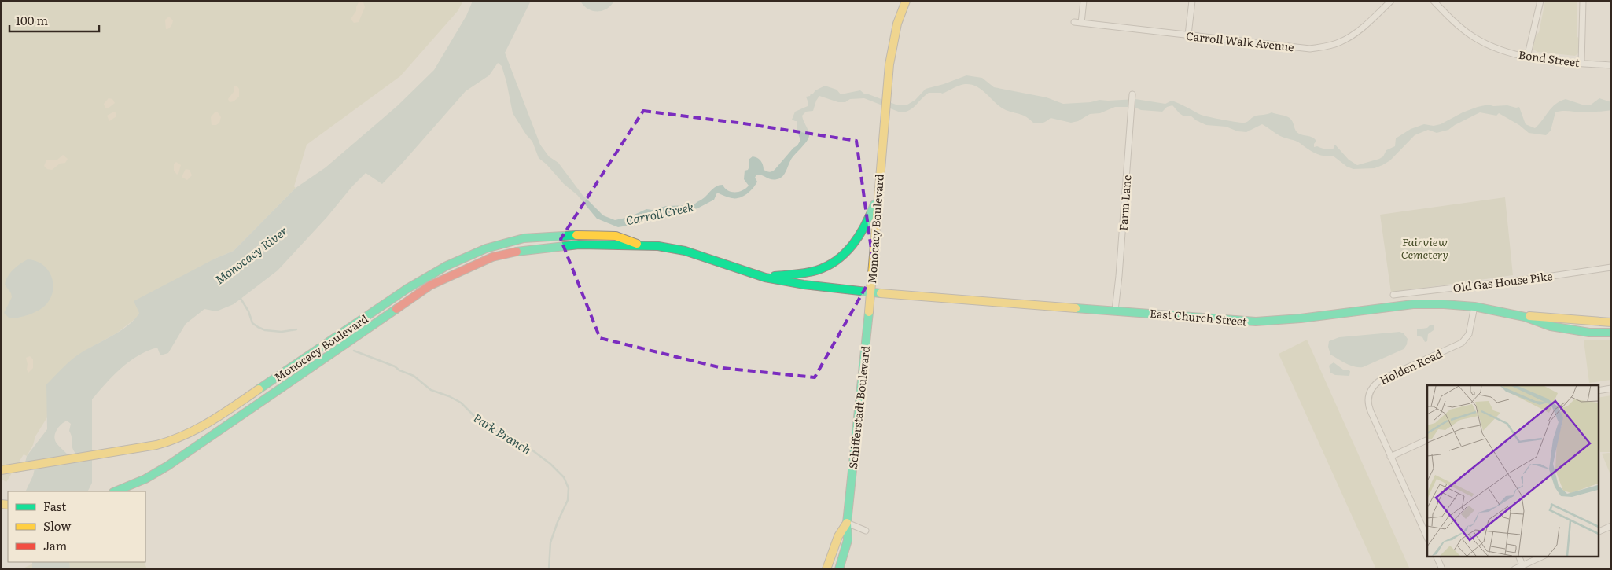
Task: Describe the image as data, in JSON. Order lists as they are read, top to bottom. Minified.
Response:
{"streets":{"main road":["Monocacy Boulevard","East Church Street","Schifferstadt Boulevard"],"street":["Carroll Walk Avenue","Bond Street","Farm Lane","Old Gas House Pike","Holden Road"]},"crossings":[["Farm Lane","East Church Street"],["Monocacy Boulevard","East Church Street"],["Monocacy Boulevard","Schifferstadt Boulevard"],["East Church Street","Holden Road"],["East Church Street","Schifferstadt Boulevard"]],"water":["Carroll Creek","Monocacy River","Park Branch"],"parks":["Fairview Cemetery"],"legend":["Fast","Slow","Jam"],"scale_bar":"100 m"}
